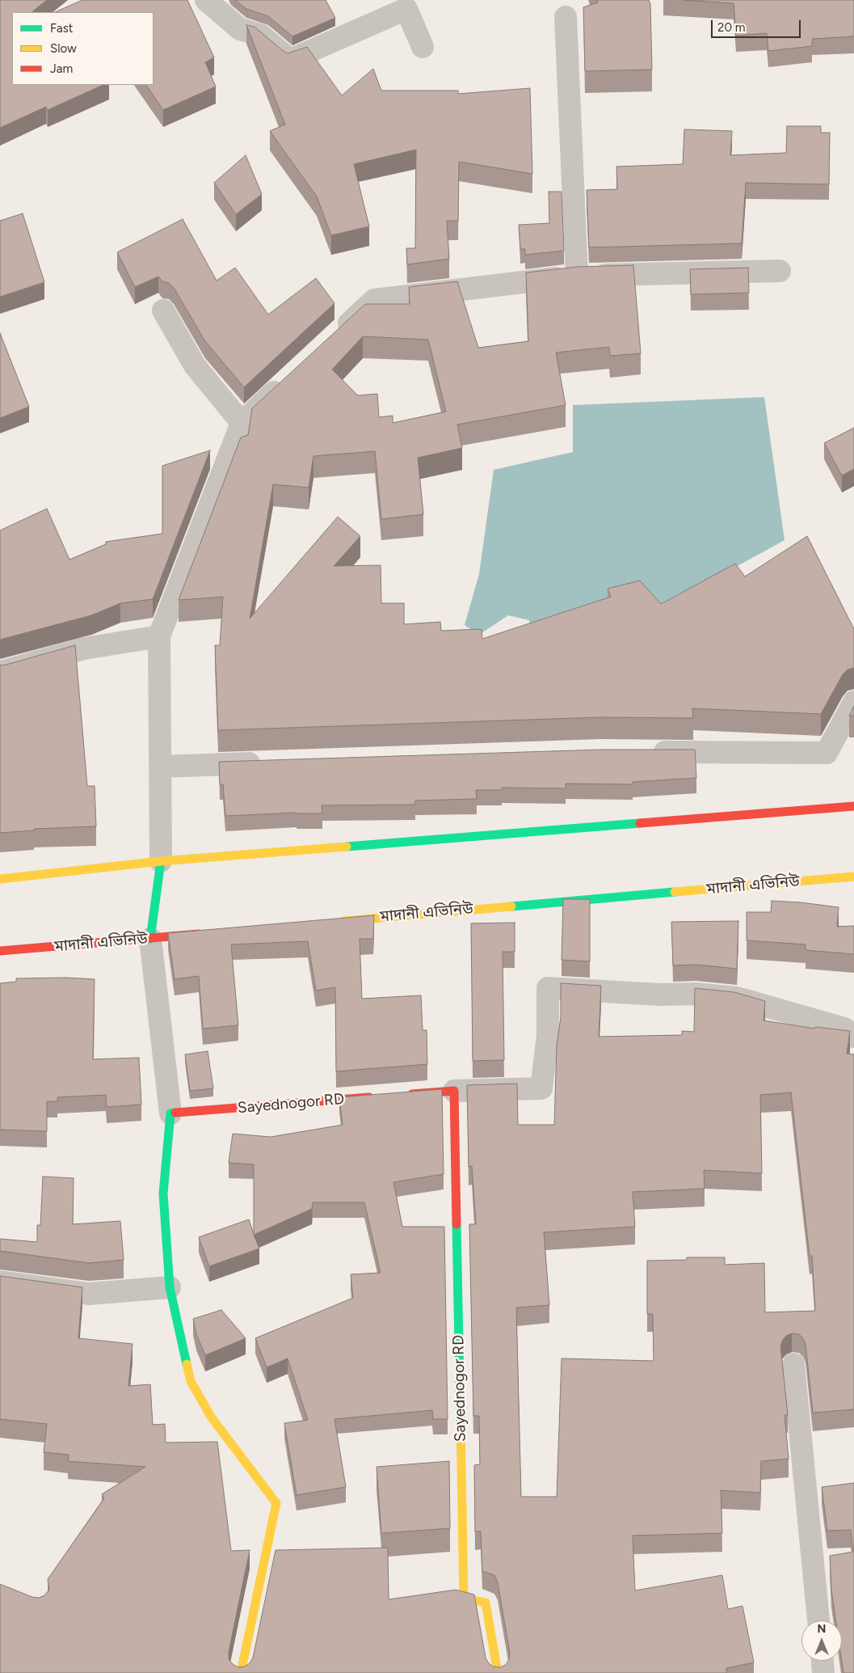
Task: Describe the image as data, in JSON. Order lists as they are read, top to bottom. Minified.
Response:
{"streets":{"main road":["মাদানী এভিনিউ","Sayednogor RD"]},"legend":["Fast","Slow","Jam"],"scale_bar":"20 m","north":"top"}
